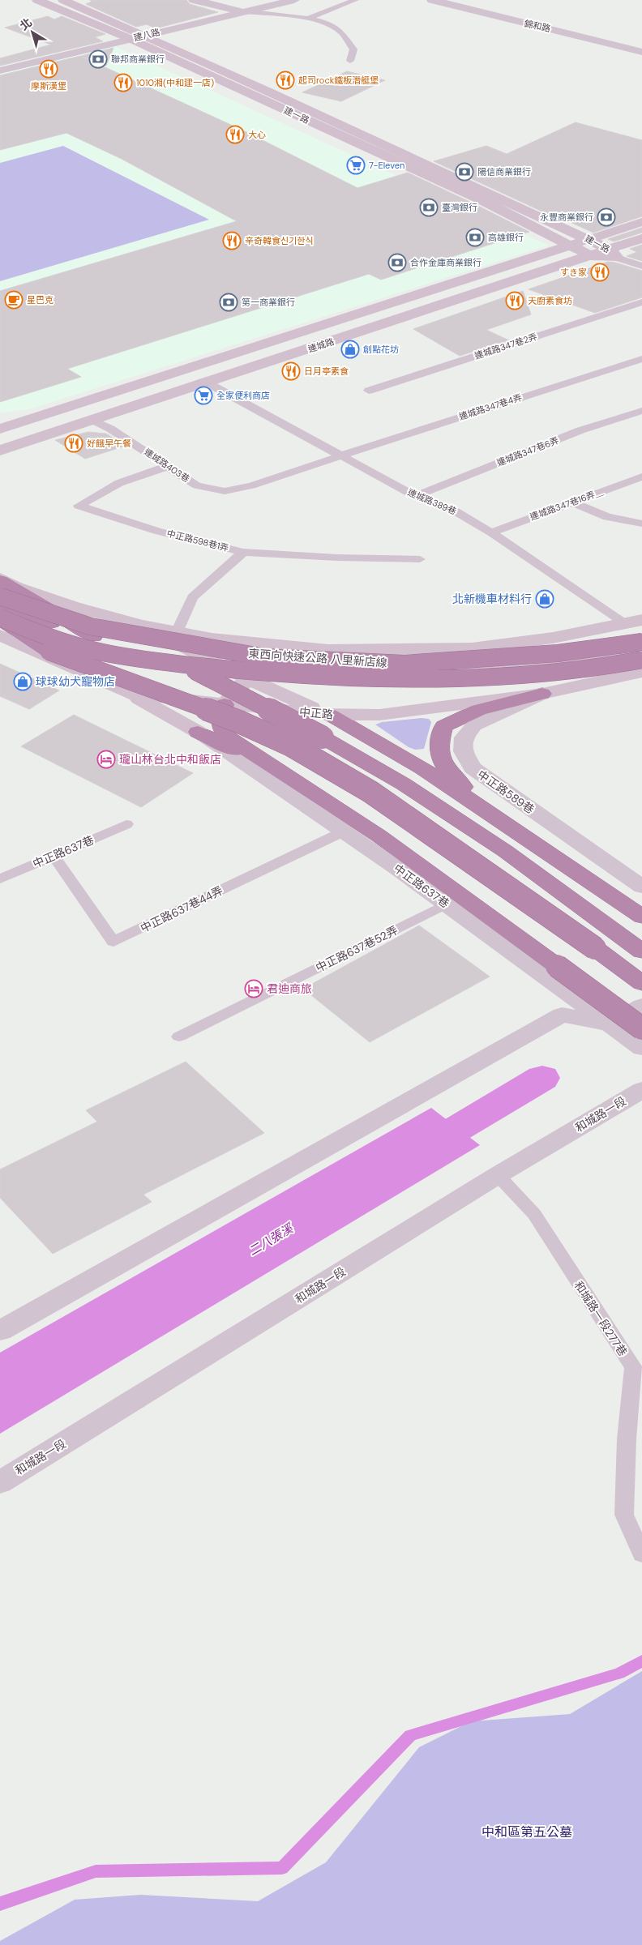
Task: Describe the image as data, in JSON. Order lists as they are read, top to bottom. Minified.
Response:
{"streets":{"highway":["東西向快速公路 八里新店線"],"main road":["建一路","連城路","中正路"],"street":["錦和路","建八路","中正路589巷","中正路637巷","和城路一段"],"lane":["連城路347巷2弄","連城路347巷4弄","連城路347巷6弄","連城路403巷","連城路389巷","連城路347巷16弄＿","中正路598巷1弄","中正路637巷44弄","中正路637巷52弄","和城路一段277巷"]},"crossings":[["建八路","建一路"],["建一路","連城路"],["連城路","連城路403巷"],["連城路","連城路389巷"],["連城路347巷4弄","連城路403巷"],["連城路347巷4弄","連城路389巷"],["連城路347巷6弄","連城路389巷"],["連城路403巷","連城路389巷"],["連城路403巷","中正路598巷1弄"],["連城路389巷","連城路347巷16弄＿"],["中正路","中正路589巷"],["中正路637巷","中正路637巷44弄"],["中正路637巷","中正路637巷52弄"],["和城路一段","和城路一段277巷"]],"water":["二八張溪"],"parks":["中和區第五公墓"],"places":{"bank":["聯邦商業銀行","陽信商業銀行","臺灣銀行","永豐商業銀行","高雄銀行","合作金庫商業銀行","第一商業銀行"],"restaurant":["摩斯漢堡","起司rock鐵板潛艇堡","1010湘(中和建一店)","大心","辛奇韓食신기한식","すき家","天廚素食坊","日月亭素食","好餓早午餐"],"supermarket":["7-Eleven","全家便利商店"],"cafe":["星巴克"],"shop":["創點花坊","北新機車材料行","球球幼犬寵物店"],"hotel":["瓏山林台北中和飯店","君迪商旅"]},"north":"top left"}
